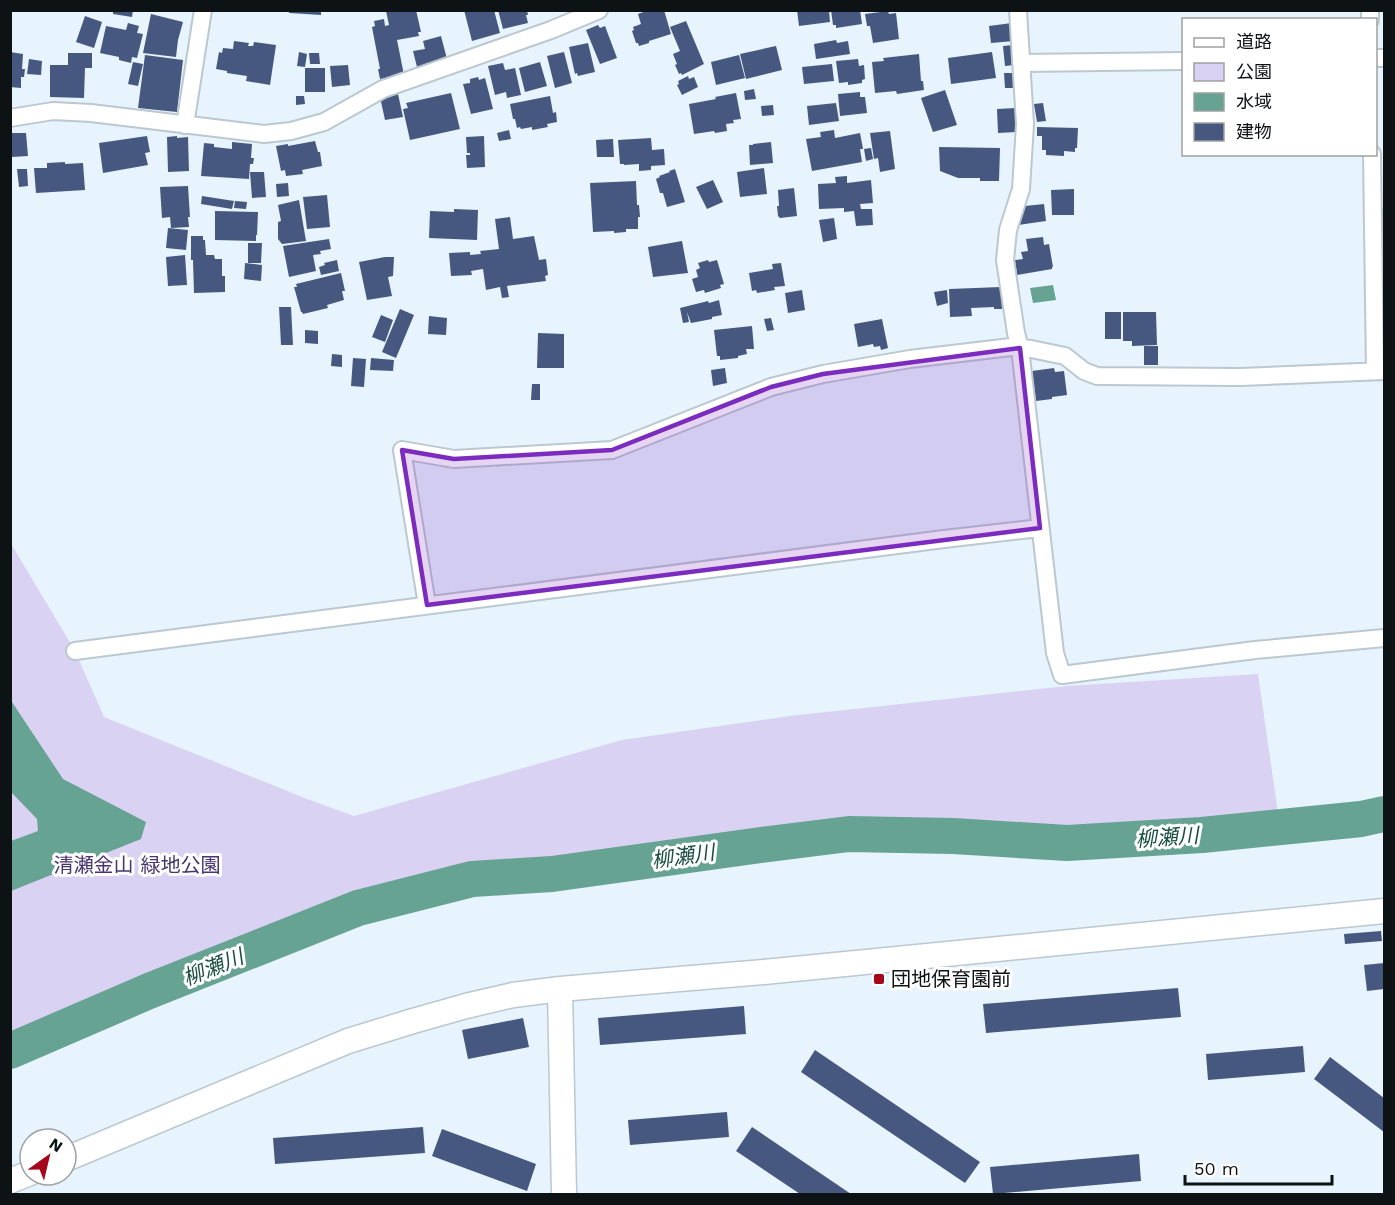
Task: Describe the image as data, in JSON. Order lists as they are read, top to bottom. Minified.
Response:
{"water":["柳瀬川"],"parks":["清瀬金山 緑地公園"],"places":{"transit":["団地保育園前"]},"legend":["道路","公園","水域","建物"],"scale_bar":"50 m","north":"top right"}
